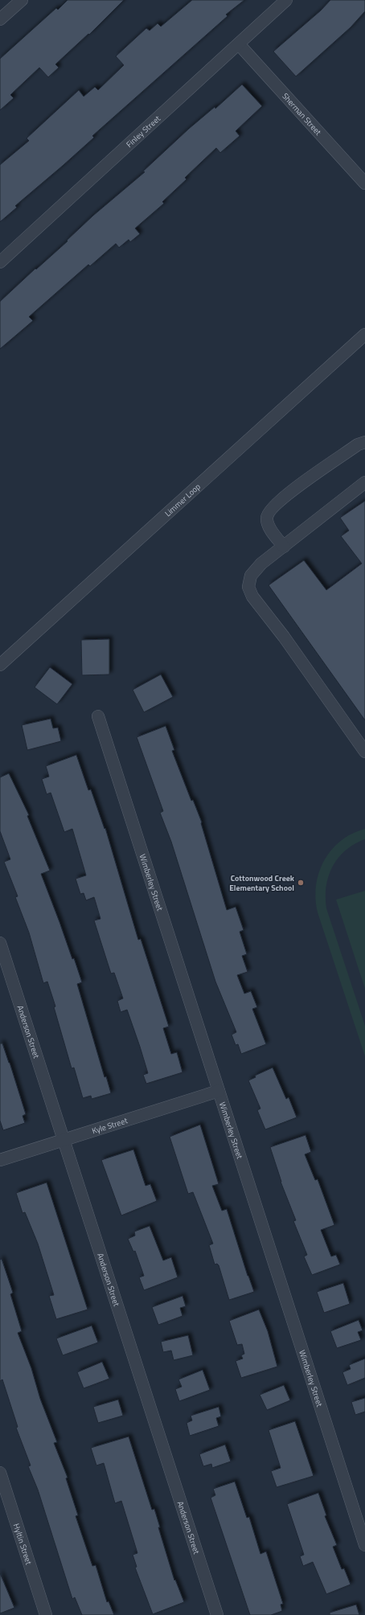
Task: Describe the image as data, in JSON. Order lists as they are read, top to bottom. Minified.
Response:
{"streets":{"street":["Sherman Street","Finley Street","Limmer Loop","Wimberley Street","Anderson Street","Kyle Street","Hyltin Street"]},"crossings":[["Sherman Street","Finley Street"],["Wimberley Street","Kyle Street"],["Anderson Street","Kyle Street"]],"places":["Cottonwood Creek Elementary School"]}
